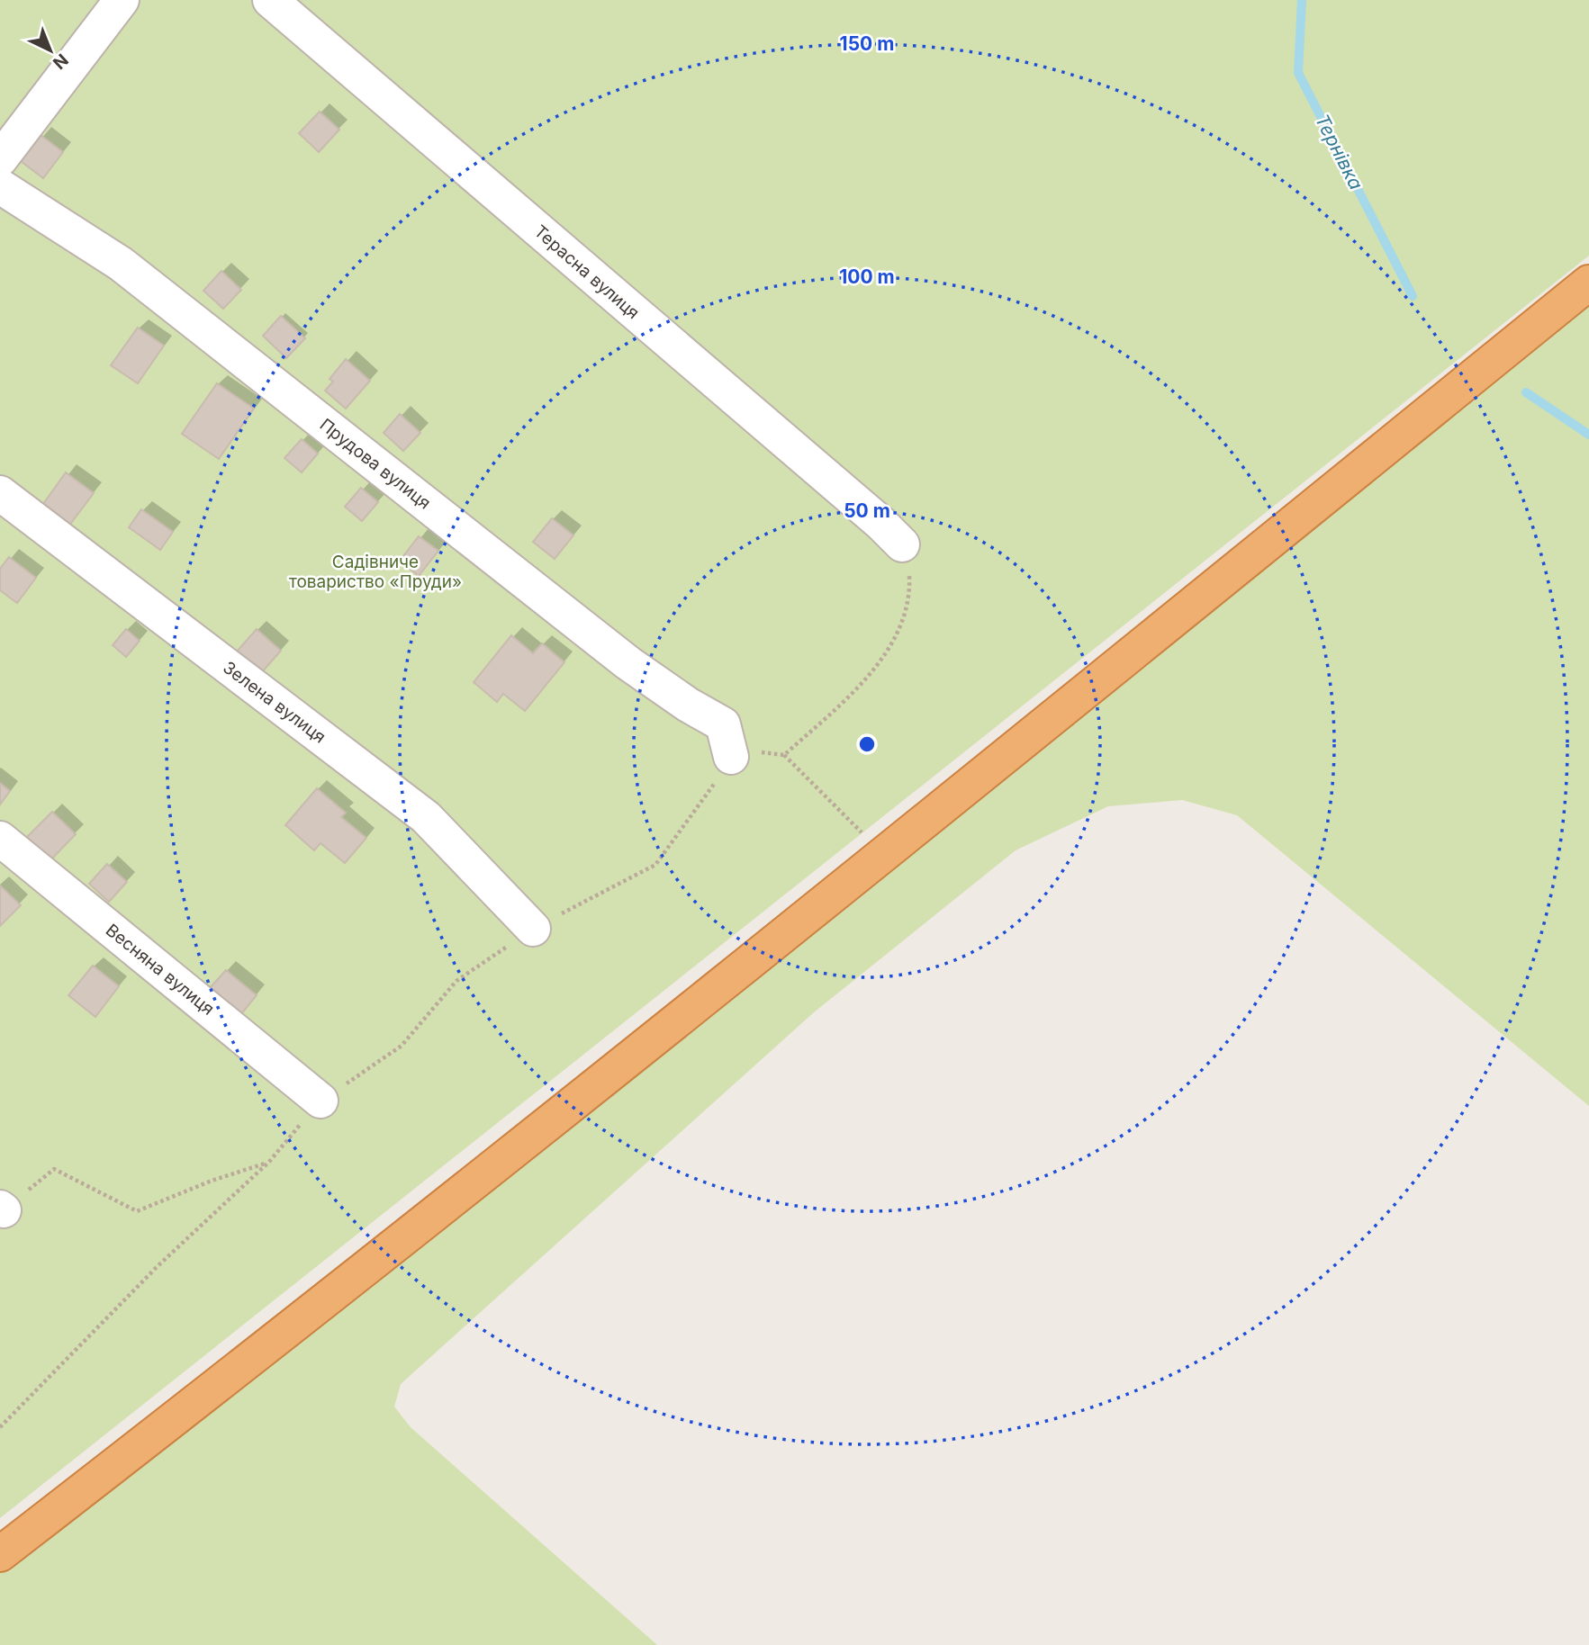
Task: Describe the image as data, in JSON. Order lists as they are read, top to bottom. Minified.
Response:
{"streets":{"lane":["Терасна вулиця","Прудова вулиця","Зелена вулиця","Весняна вулиця"]},"water":["Тернівка"],"parks":["Садівниче товариство «Пруди»"],"north":"bottom right","rings":["150 m","100 m","50 m"]}
